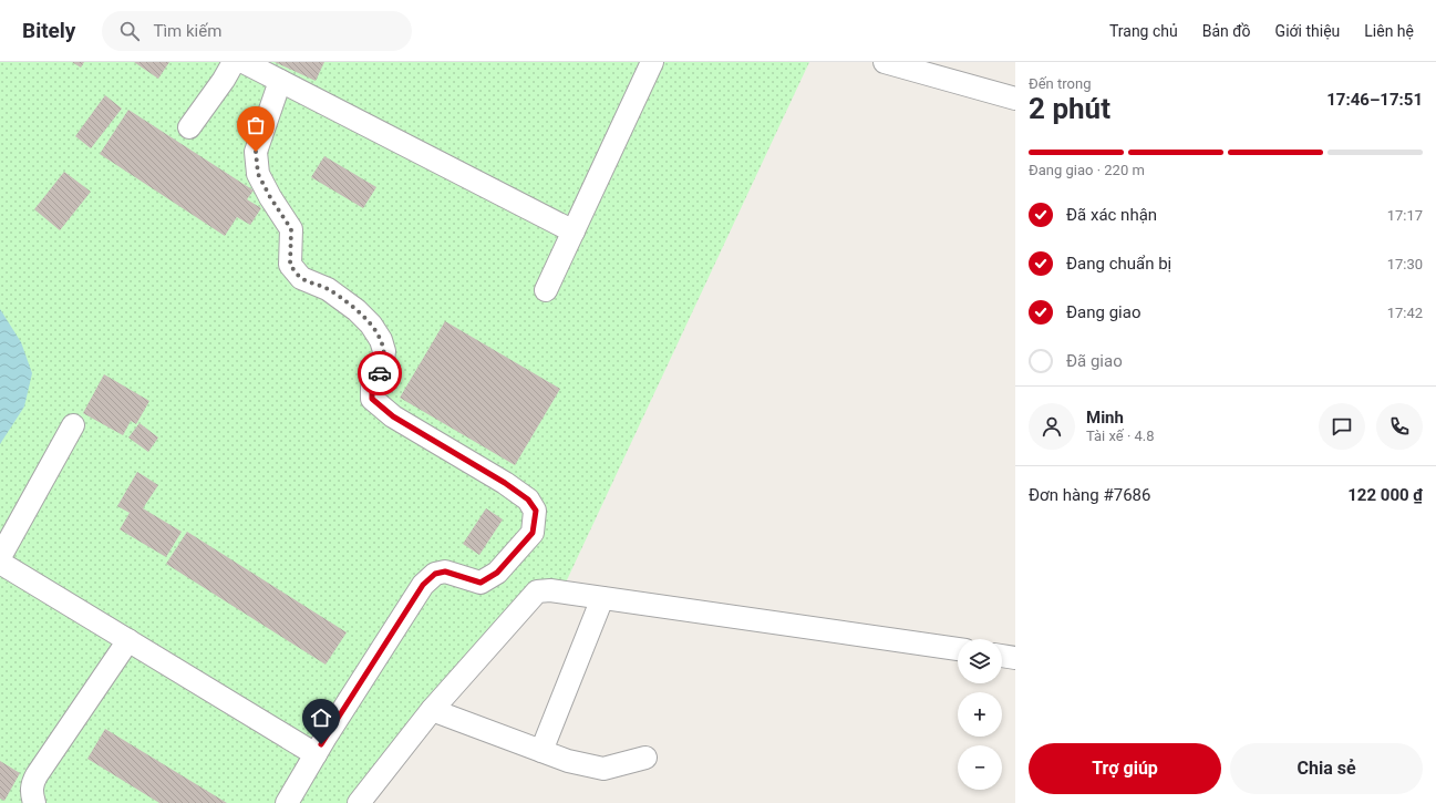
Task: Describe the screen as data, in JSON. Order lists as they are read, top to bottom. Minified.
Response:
{"page":{"header":"Bitely","search":"Tìm kiếm","nav":["Trang chủ","Bản đồ","Giới thiệu","Liên hệ"],"heading":["2 phút","Đến trong","17:46–17:51"],"panel":["Minh","Tài xế · 4.8","Đơn hàng #7686","122 000 ₫"],"bar":"Đang giao · 220 m","list":[["Đã xác nhận","17:17"],["Đang chuẩn bị","17:30"],["Đang giao","17:42"],"Đã giao"],"map_buttons":["+","−"],"buttons":["Trợ giúp","Chia sẻ"]}}
